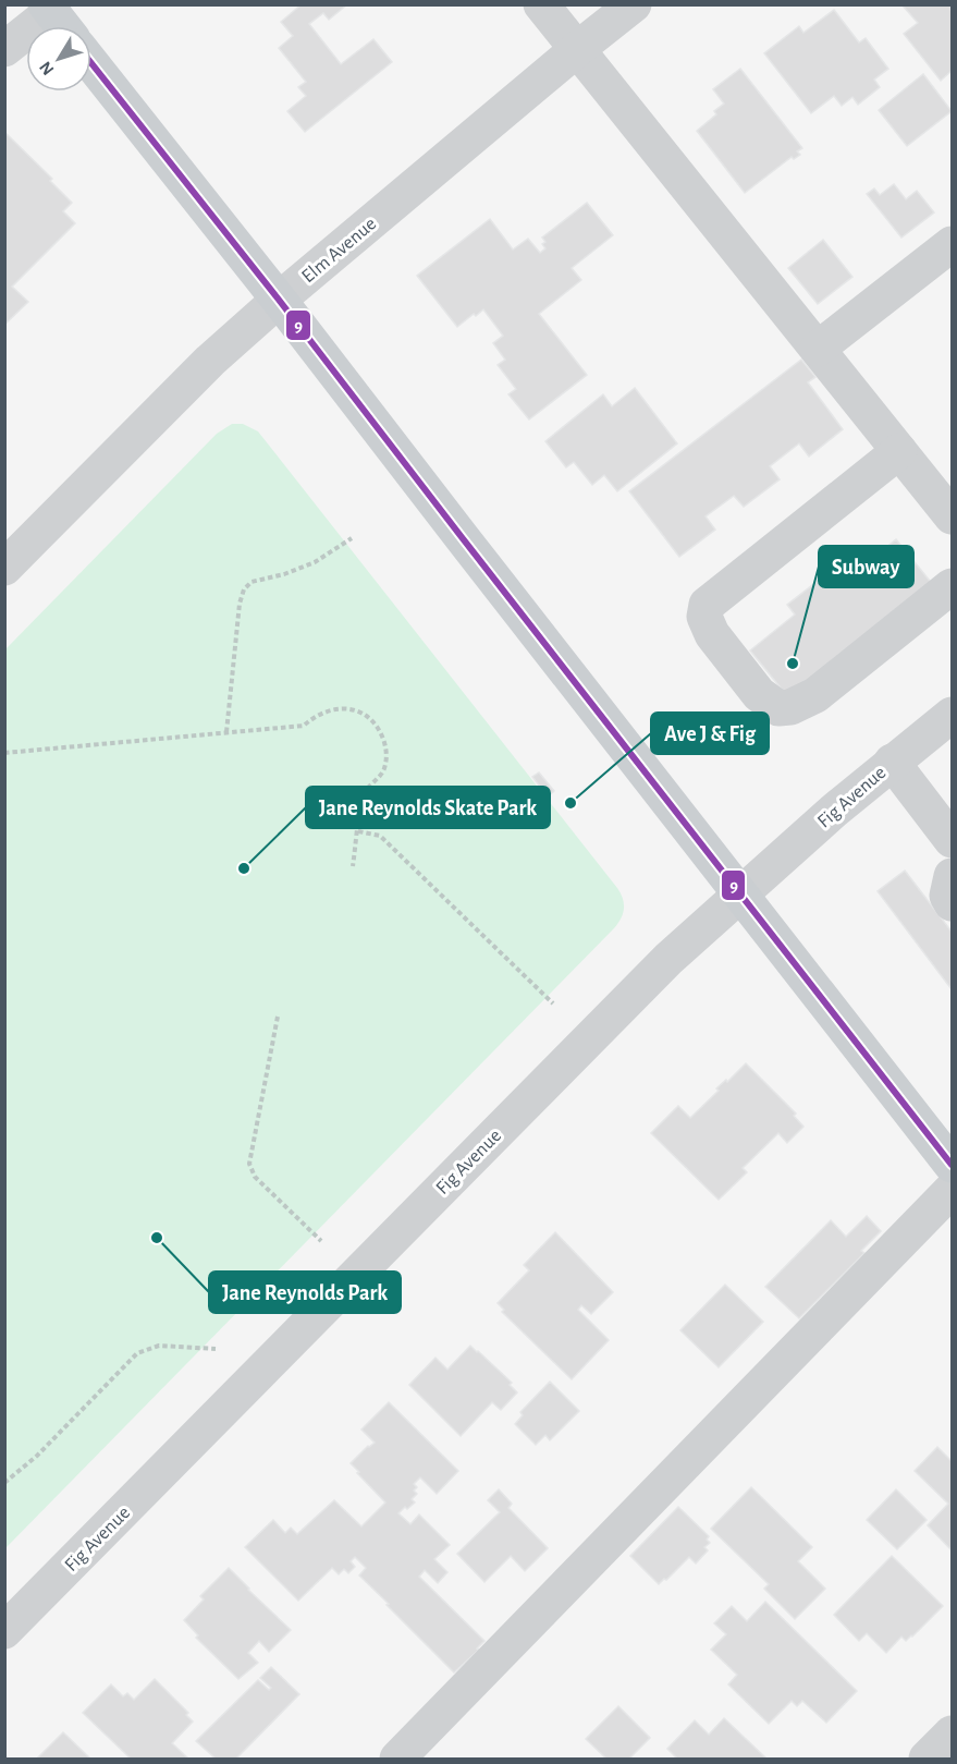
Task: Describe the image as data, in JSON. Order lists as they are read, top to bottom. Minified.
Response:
{"streets":{"street":["Elm Avenue","Fig Avenue"]},"places":["Subway","Ave J & Fig","Jane Reynolds Skate Park","Jane Reynolds Park"],"lines":["transit line 9"],"north":"bottom left"}
